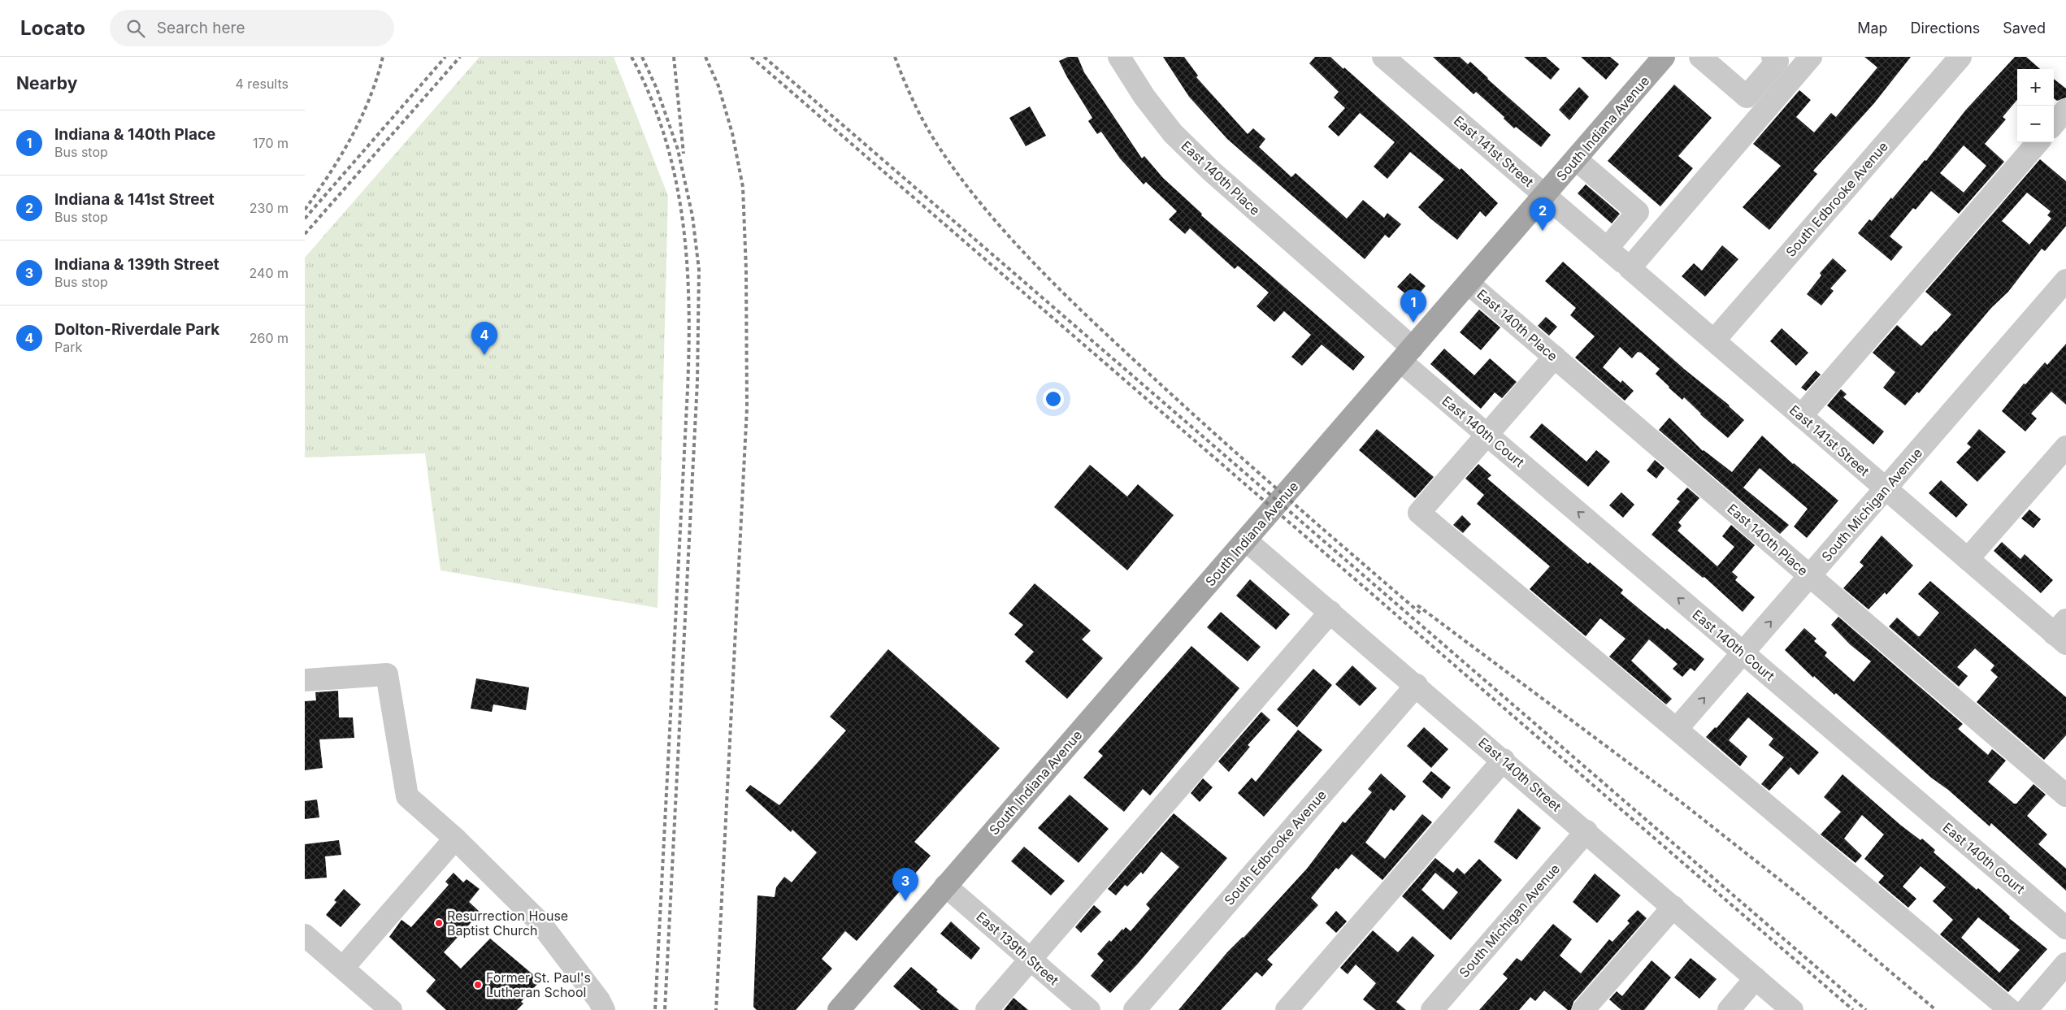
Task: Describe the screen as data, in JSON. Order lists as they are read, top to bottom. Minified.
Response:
{"streets":{"main road":["South Indiana Avenue"],"street":["East 141st Street","East 140th Place","South Edbrooke Avenue","East 140th Court","South Michigan Avenue","East 140th Street","East 139th Street"]},"crossings":[["South Indiana Avenue","East 141st Street"],["South Indiana Avenue","East 140th Place"],["South Indiana Avenue","East 140th Court"],["South Indiana Avenue","East 140th Street"],["South Indiana Avenue","East 139th Street"],["East 141st Street","South Edbrooke Avenue"],["East 141st Street","South Michigan Avenue"],["East 140th Place","East 140th Court"],["East 140th Place","South Michigan Avenue"],["South Edbrooke Avenue","East 140th Street"],["East 140th Court","South Michigan Avenue"],["South Michigan Avenue","East 140th Street"]],"one_way":["East 140th Court"],"places":["Resurrection House Baptist Church","Former St. Paul's Lutheran School"],"page":{"header":"Locato","search":"Search here","nav":["Map","Directions","Saved"],"heading":["Nearby","4 results"],"map_buttons":["+","−"],"list":[{"mark":"1","name":"Indiana & 140th Place","note":"Bus stop","value":"170 m"},{"mark":"2","name":"Indiana & 141st Street","note":"Bus stop","value":"230 m"},{"mark":"3","name":"Indiana & 139th Street","note":"Bus stop","value":"240 m"},{"mark":"4","name":"Dolton-Riverdale Park","note":"Park","value":"260 m"}],"pins":["2","1","4","3"]}}
